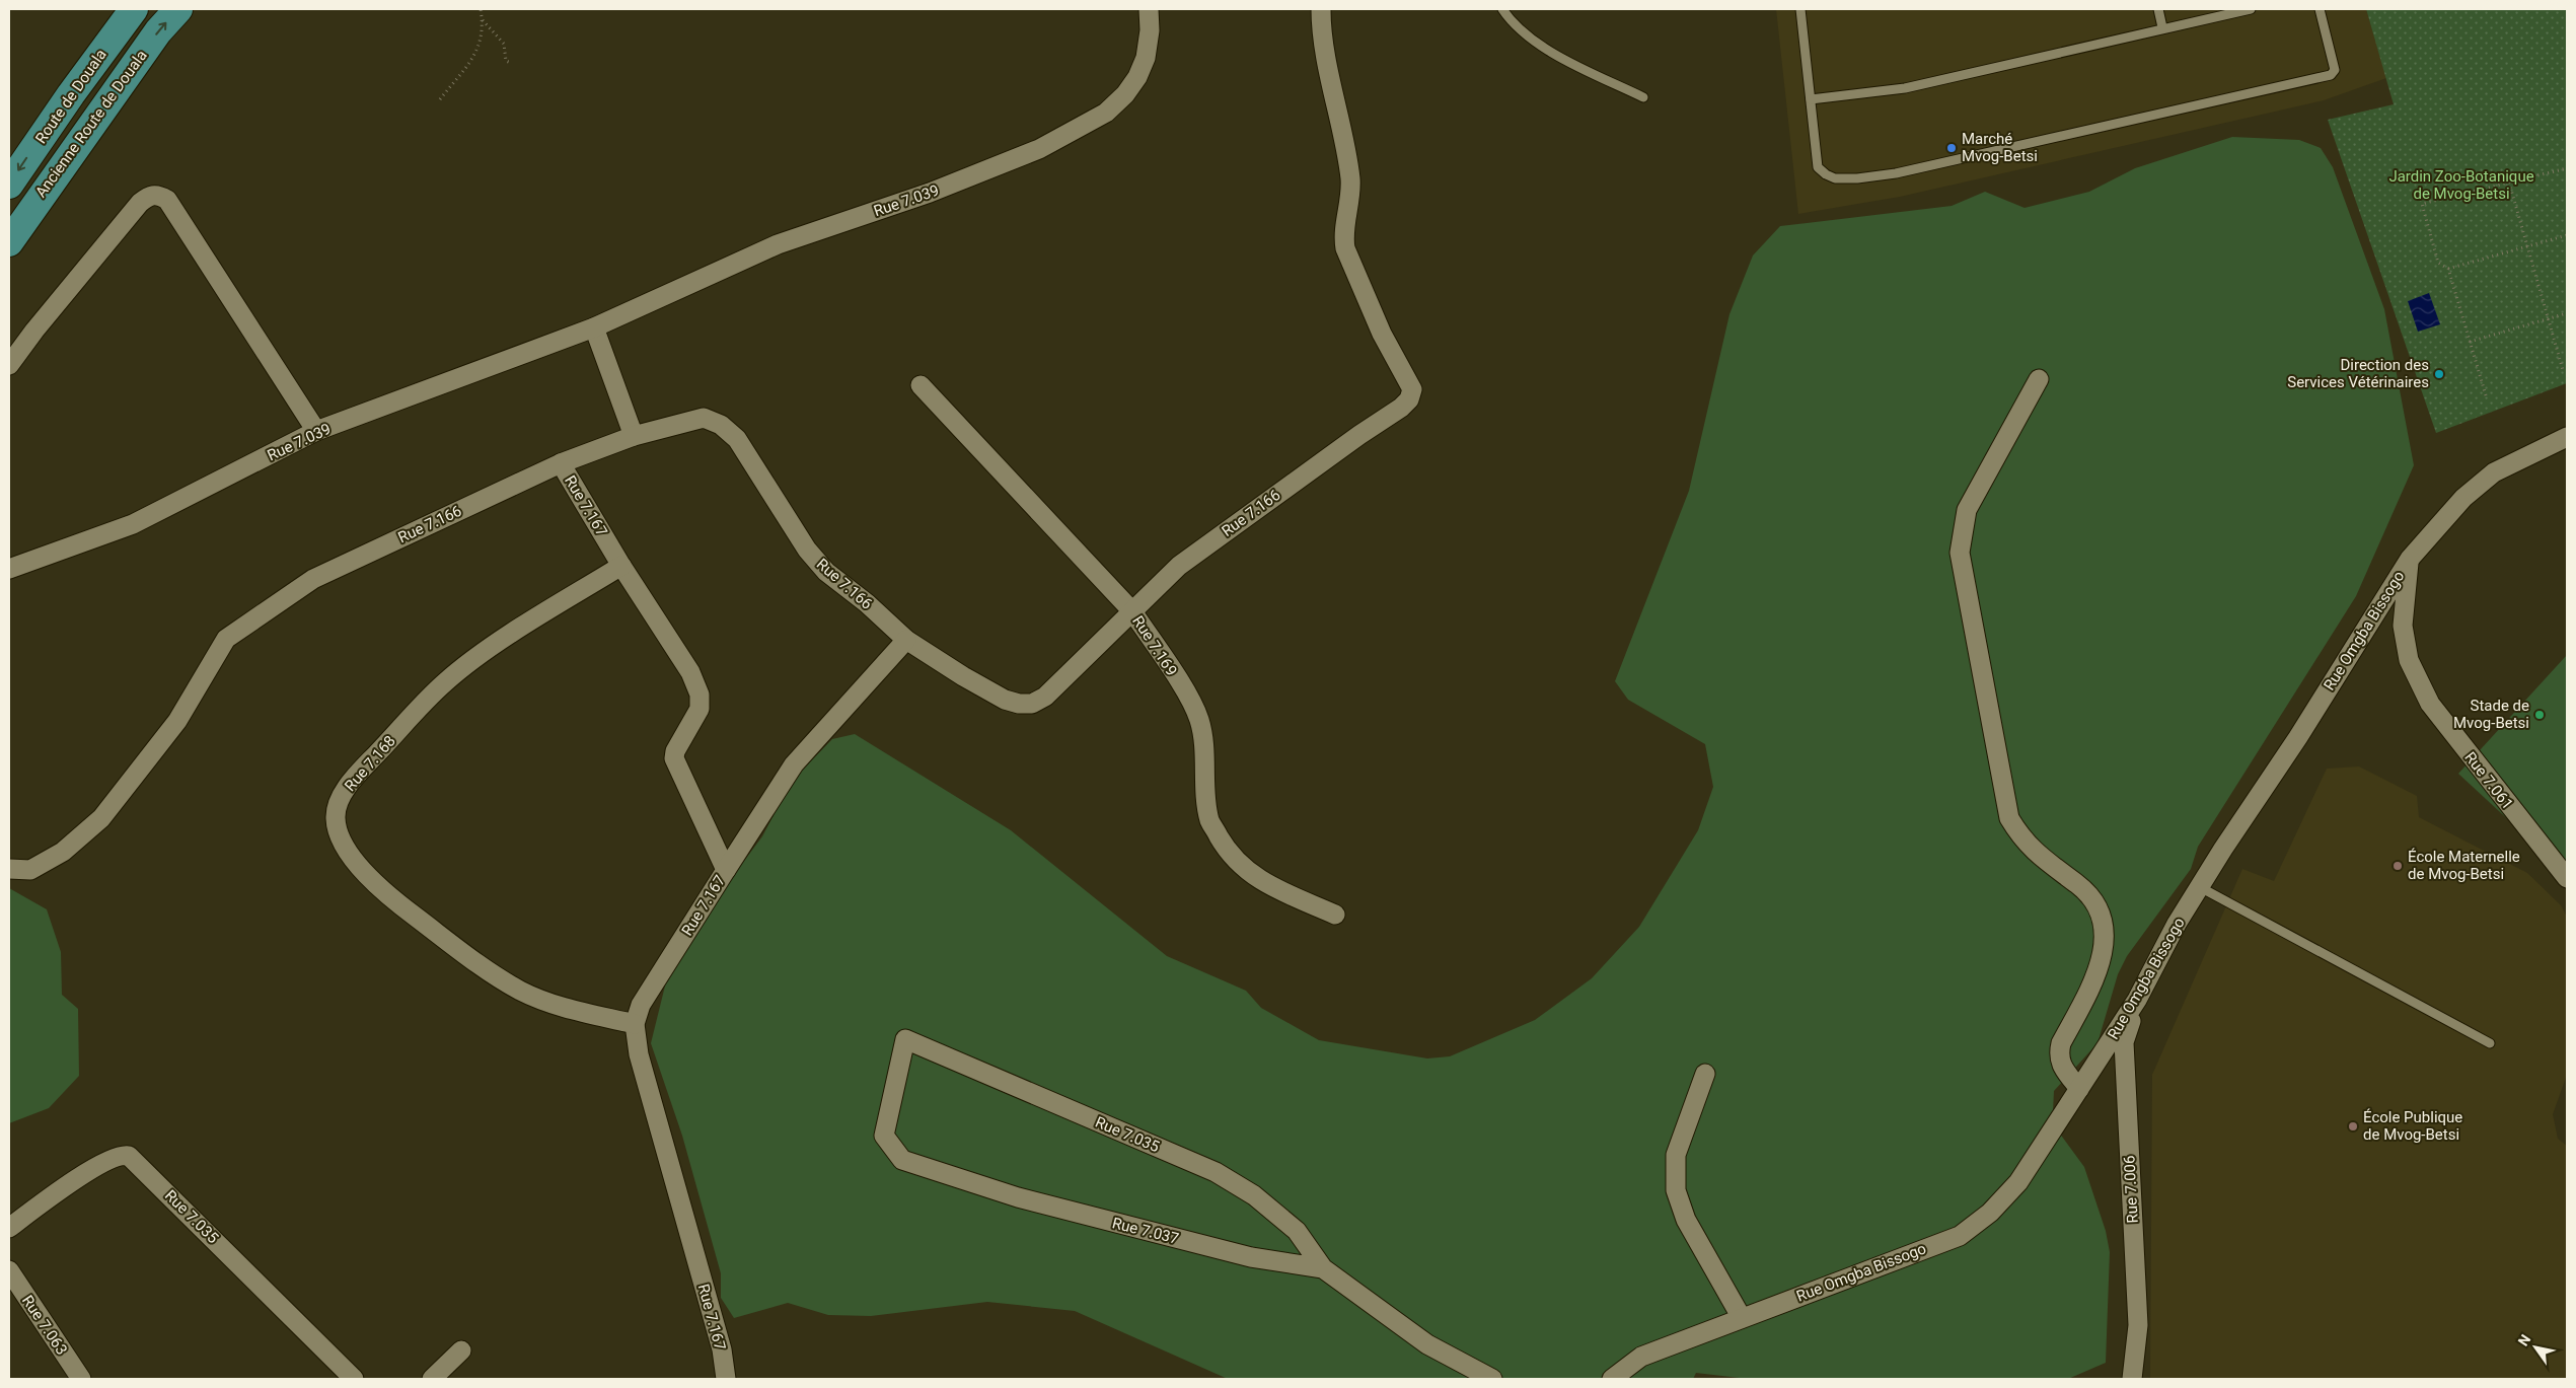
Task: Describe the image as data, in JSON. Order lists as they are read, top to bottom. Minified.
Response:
{"streets":{"main road":["Route de Douala","Ancienne Route de Douala"],"street":["Rue 7.039","Rue 7.167","Rue 7.166","Rue Omgba Bissogo","Rue 7.169","Rue 7.168","Rue 7.061","Rue 7.035","Rue 7.006","Rue 7.037","Rue 7.063"]},"crossings":[["Rue 7.167","Rue 7.166"],["Rue 7.167","Rue 7.168"],["Rue 7.166","Rue 7.169"],["Rue Omgba Bissogo","Rue 7.061"],["Rue Omgba Bissogo","Rue 7.006"],["Rue 7.035","Rue 7.037"]],"one_way":["Route de Douala","Ancienne Route de Douala"],"parks":["Jardin Zoo-Botanique de Mvog-Betsi"],"places":["Marché Mvog-Betsi","Direction des Services Vétérinaires","Stade de Mvog-Betsi","École Maternelle de Mvog-Betsi","École Publique de Mvog-Betsi"],"north":"top left"}
